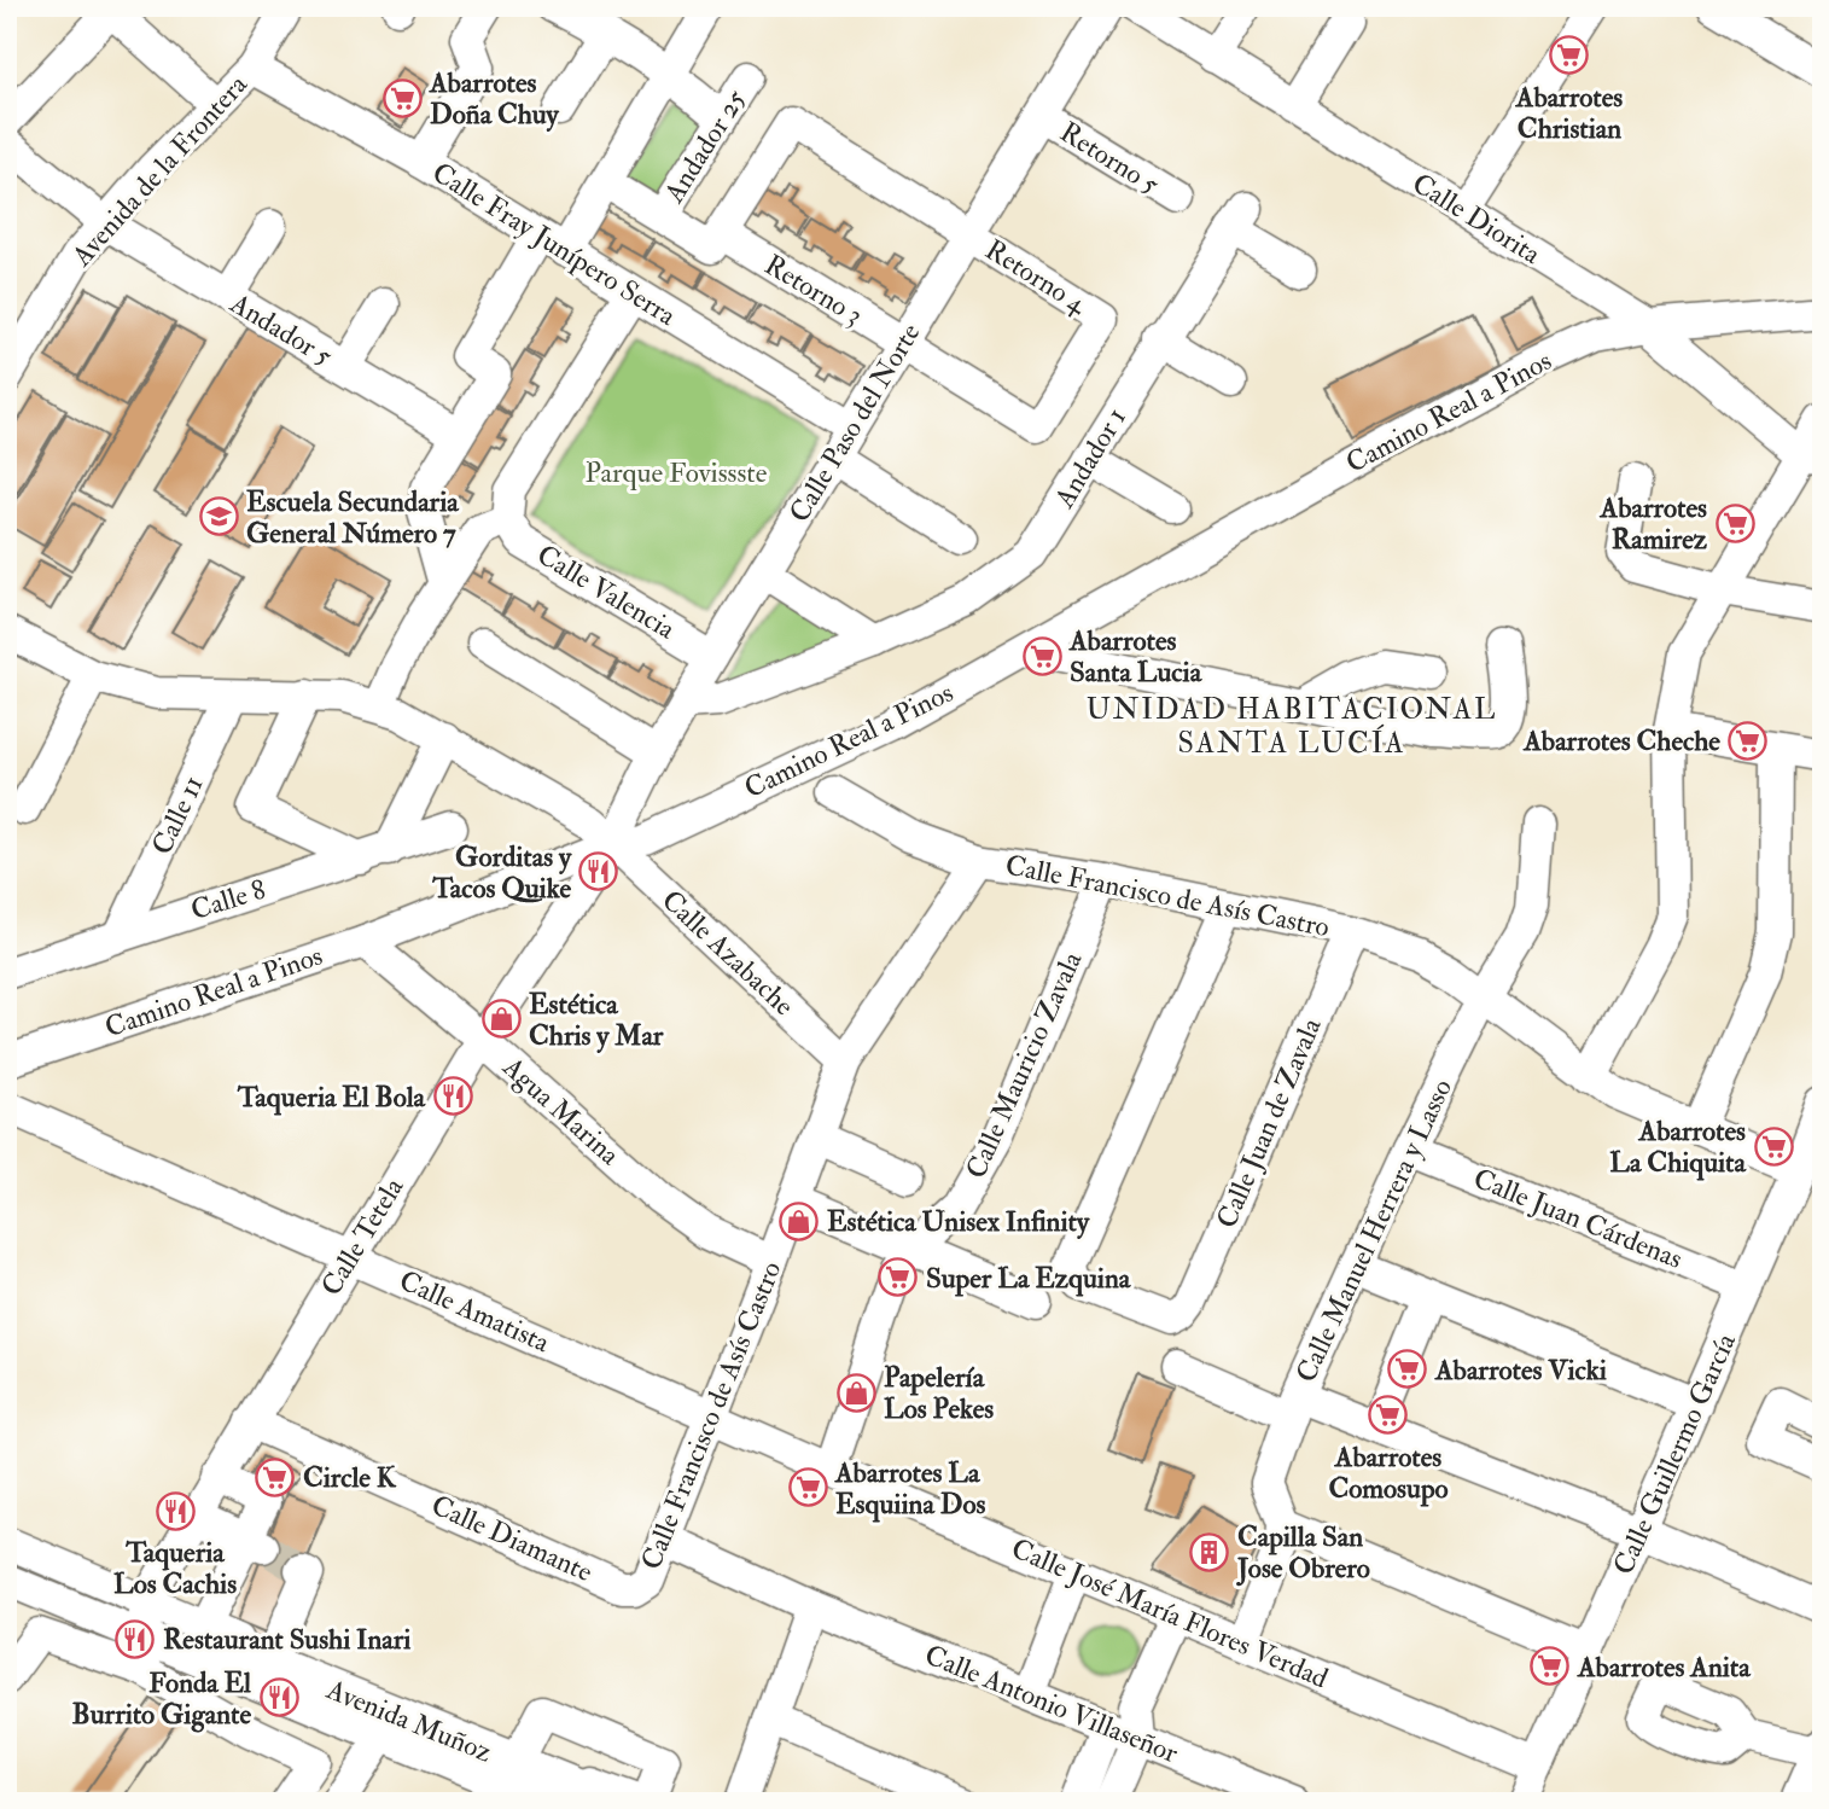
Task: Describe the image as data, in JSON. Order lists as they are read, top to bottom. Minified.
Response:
{"streets":{"main road":["Avenida Muñoz"],"street":["Andador 25","Retorno 5","Avenida de la Frontera","Calle Diorita","Calle Fray Junípero Serra","Retorno 4","Retorno 3","Andador 5","Camino Real a Pinos","Calle Paso del Norte","Andador 1","Calle Valencia","Calle 11","Calle Francisco de Asís Castro","Calle 8","Calle Azabache","Calle Mauricio Zavala","Agua Marina","Calle Juan de Zavala","Calle Juan Cárdenas","Calle Manuel Herrera y Lasso","Calle Tetela","Calle Amatista","Calle Guillermo García","Calle Diamante","Calle José María Flores Verdad","Calle Antonio Villaseñor"]},"crossings":[["Retorno 5","Calle Paso del Norte"],["Avenida de la Frontera","Calle Fray Junípero Serra"],["Avenida de la Frontera","Andador 5"],["Calle Diorita","Camino Real a Pinos"],["Calle Fray Junípero Serra","Calle Paso del Norte"],["Retorno 4","Retorno 3"],["Retorno 4","Calle Paso del Norte"],["Retorno 3","Calle Paso del Norte"],["Camino Real a Pinos","Calle Paso del Norte"],["Camino Real a Pinos","Calle Azabache"],["Camino Real a Pinos","Agua Marina"],["Camino Real a Pinos","Calle Tetela"],["Calle Paso del Norte","Andador 1"],["Calle Paso del Norte","Calle Valencia"],["Calle Paso del Norte","Calle Azabache"],["Calle Paso del Norte","Calle Tetela"],["Calle 11","Calle 8"],["Calle 11","Calle Azabache"],["Calle Francisco de Asís Castro","Calle Azabache"],["Calle Francisco de Asís Castro","Calle Mauricio Zavala"],["Calle Francisco de Asís Castro","Agua Marina"],["Calle Francisco de Asís Castro","Calle Juan de Zavala"],["Calle Francisco de Asís Castro","Calle Manuel Herrera y Lasso"],["Calle Francisco de Asís Castro","Calle Amatista"],["Calle Francisco de Asís Castro","Calle Guillermo García"],["Calle Francisco de Asís Castro","Calle Diamante"],["Calle Francisco de Asís Castro","Calle José María Flores Verdad"],["Calle Francisco de Asís Castro","Calle Antonio Villaseñor"],["Calle Azabache","Calle Tetela"],["Calle Mauricio Zavala","Calle José María Flores Verdad"],["Agua Marina","Calle Tetela"],["Calle Juan Cárdenas","Calle Manuel Herrera y Lasso"],["Calle Juan Cárdenas","Calle Guillermo García"],["Calle Tetela","Calle Amatista"],["Calle Tetela","Calle Diamante"],["Calle Amatista","Calle José María Flores Verdad"],["Calle Guillermo García","Calle José María Flores Verdad"]],"districts":["UNIDAD HABITACIONAL SANTA LUCÍA"],"parks":["Parque Fovissste"],"places":{"supermarket":["Abarrotes Christian","Abarrotes Doña Chuy","Abarrotes Ramirez","Abarrotes Santa Lucia","Abarrotes Cheche","Abarrotes La Chiquita","Super La Ezquina","Abarrotes Vicki","Abarrotes Comosupo","Circle K","Abarrotes La Esquiina Dos","Abarrotes Anita"],"school or university":["Escuela Secundaria General Número 7"],"restaurant":["Gorditas y Tacos Quike","Taqueria El Bola","Taqueria Los Cachis","Restaurant Sushi Inari","Fonda El Burrito Gigante"],"shop":["Estética Chris y Mar","Estética Unisex Infinity","Papelería Los Pekes"],"building":["Capilla San Jose Obrero"]}}
